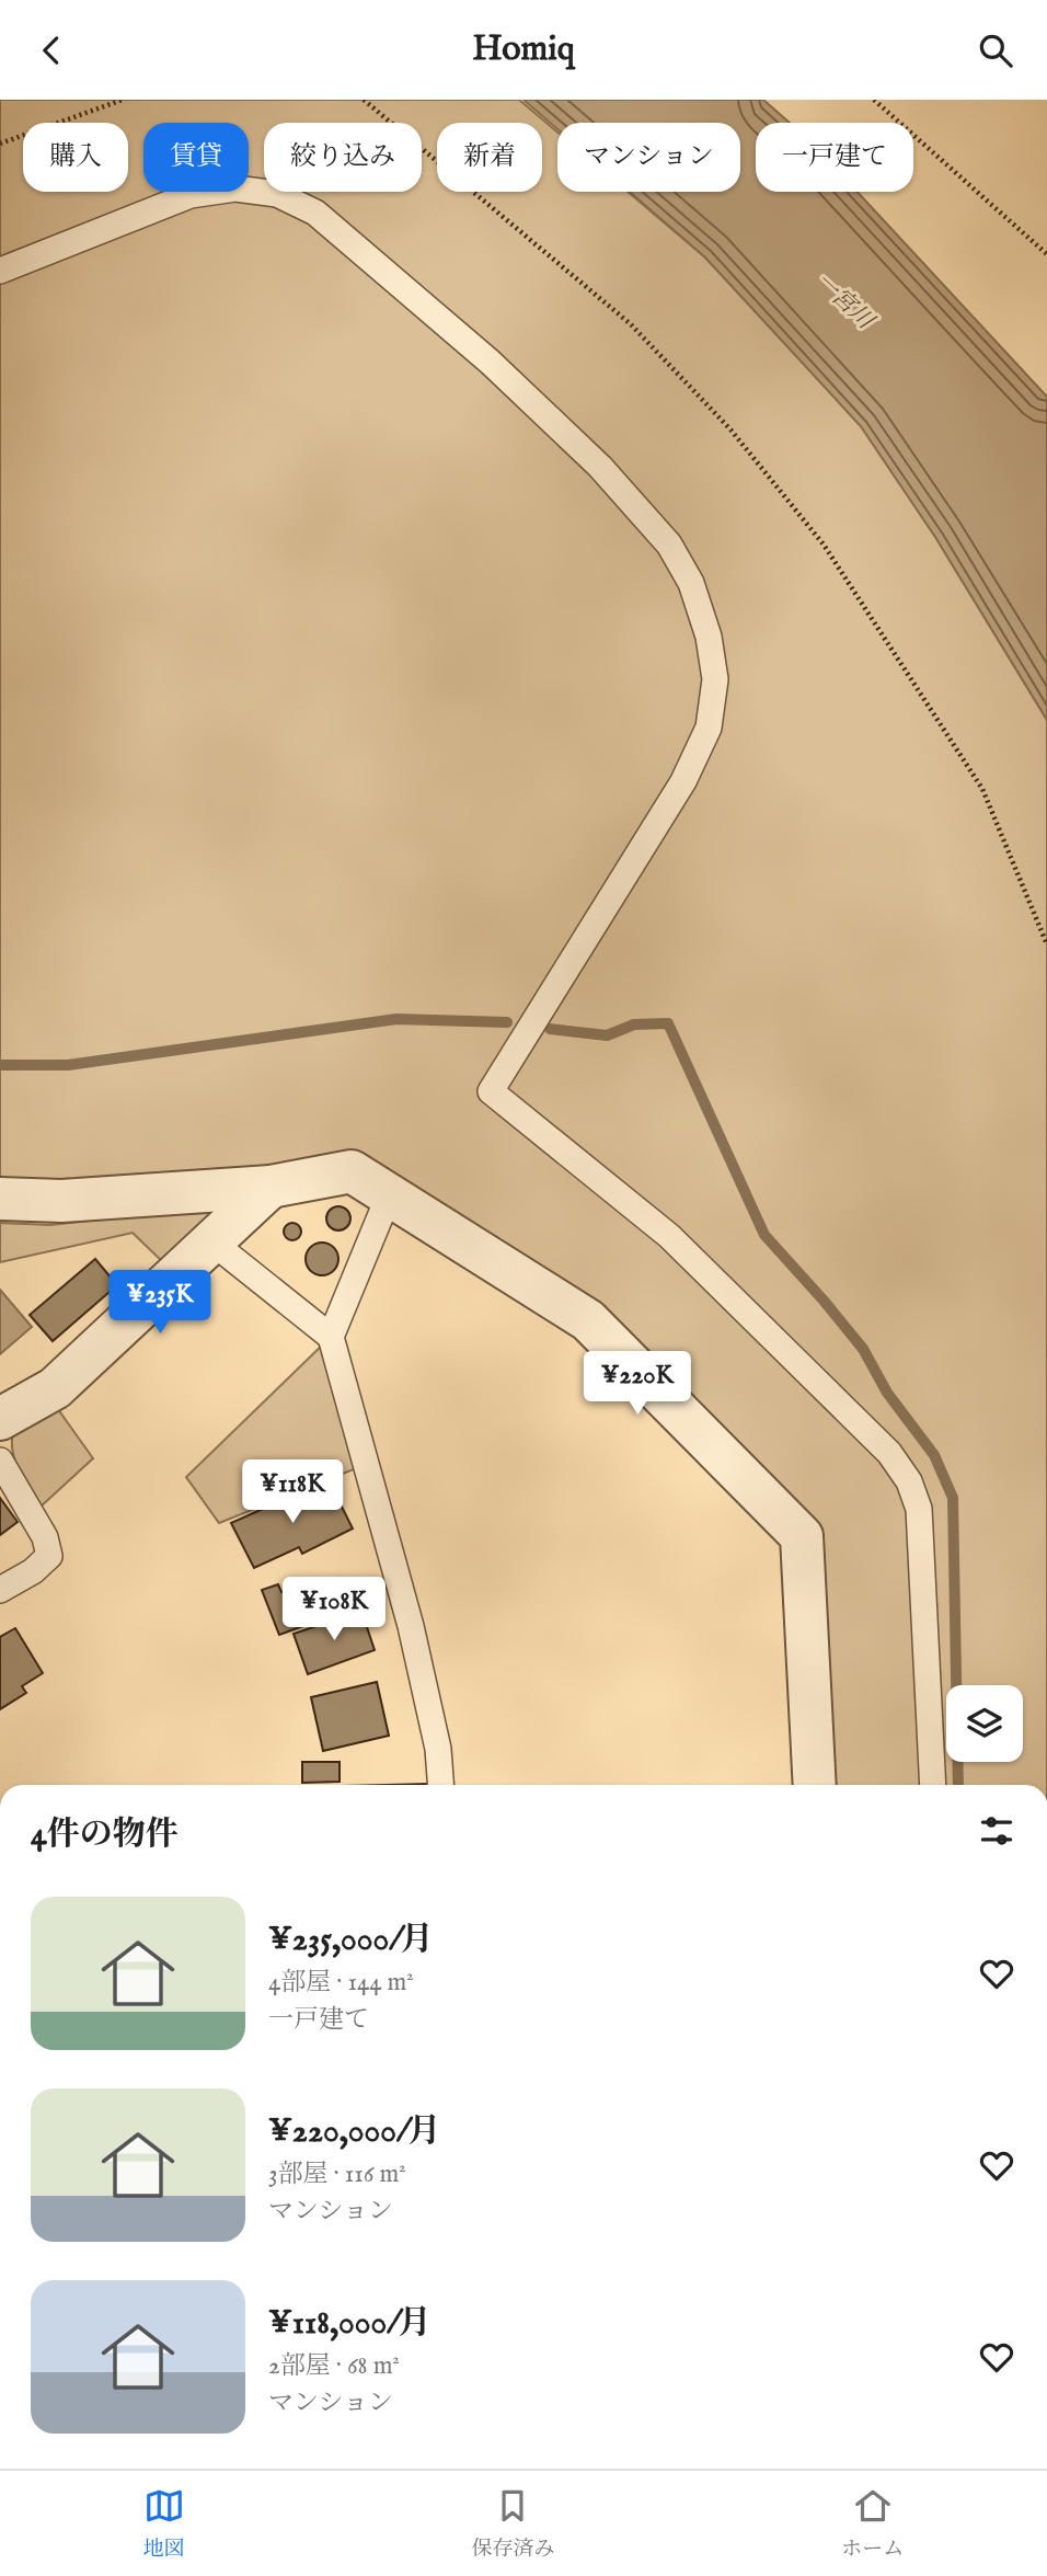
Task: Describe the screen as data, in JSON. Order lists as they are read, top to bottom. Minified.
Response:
{"water":["一宮川"],"page":{"header":"Homiq","chip":["購入","賃貸","絞り込み","新着","マンション","一戸建て"],"price":["¥235K","¥220K","¥118K","¥108K"],"heading":"4件の物件","list":[{"name":"¥235,000/月","note":"4部屋 · 144 m² · 一戸建て"},{"name":"¥220,000/月","note":"3部屋 · 116 m² · マンション"},{"name":"¥118,000/月","note":"2部屋 · 68 m² · マンション"}],"tabs":["地図","保存済み","ホーム"]}}
